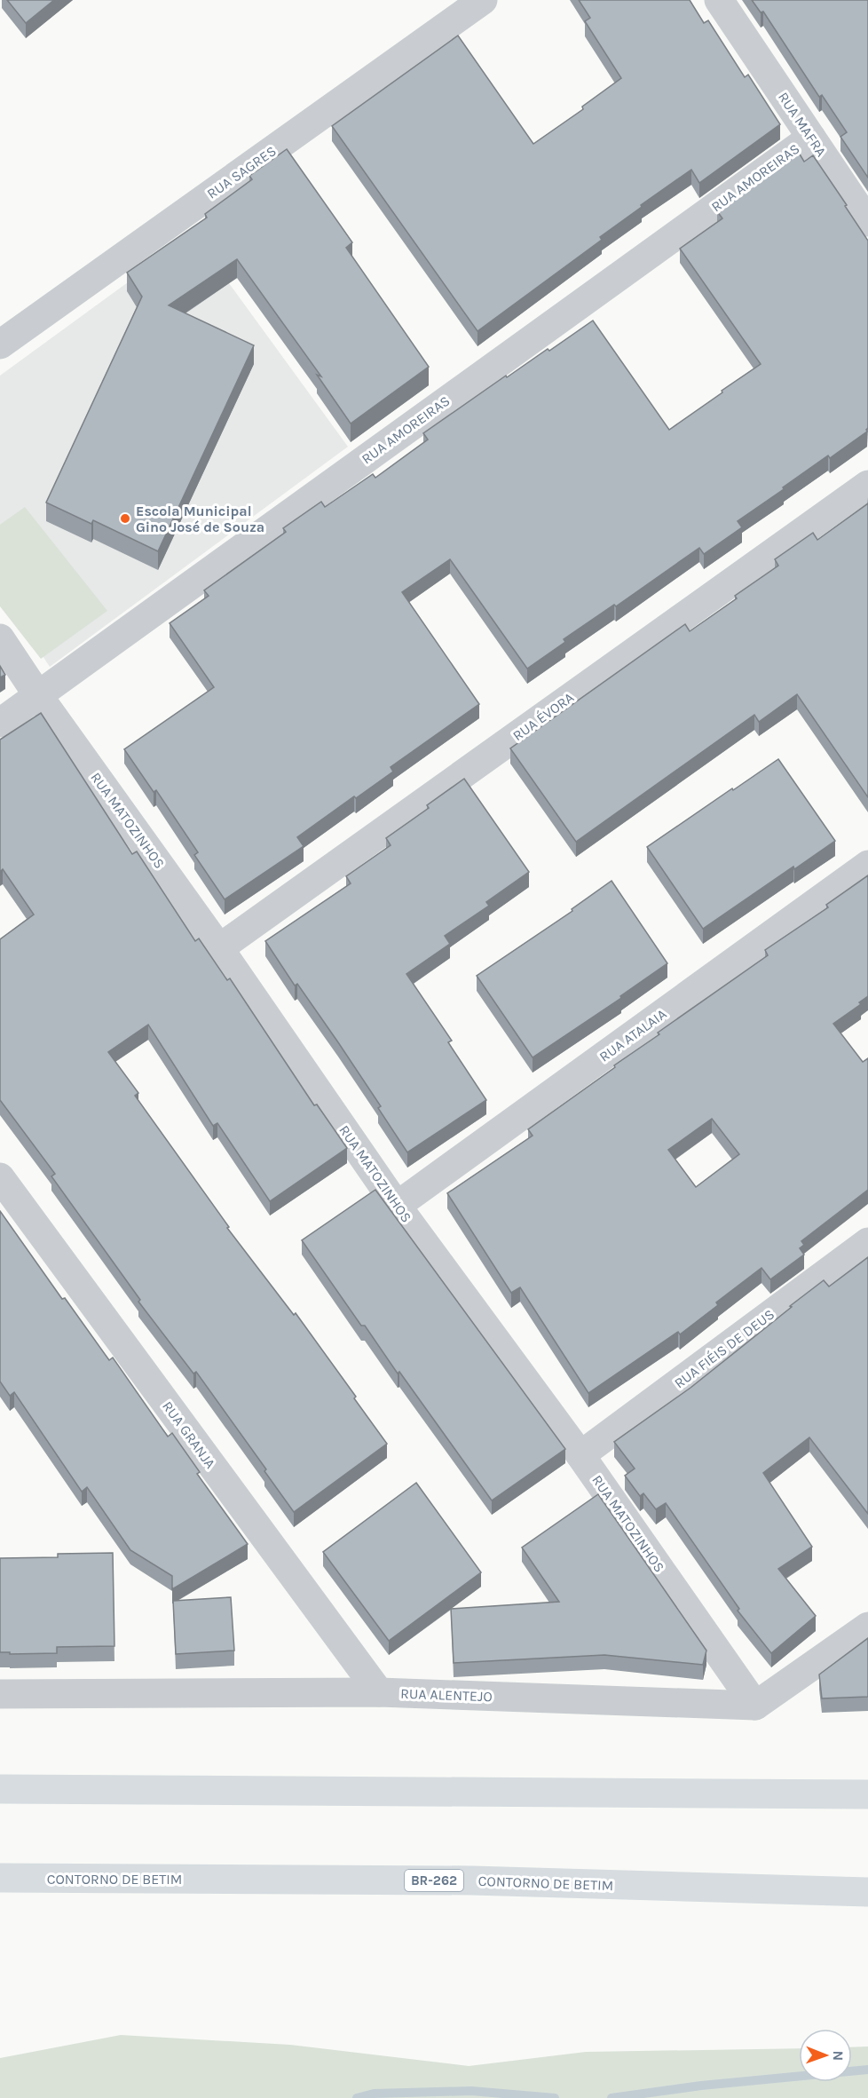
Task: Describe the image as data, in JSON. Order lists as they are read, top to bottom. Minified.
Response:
{"streets":{"highway":["CONTORNO DE BETIM","BR-262"],"street":["RUA MAFRA","RUA SAGRES","RUA AMOREIRAS","RUA ÉVORA","RUA MATOZINHOS","RUA ATALAIA","RUA FIÉIS DE DEUS","RUA GRANJA","RUA ALENTEJO"]},"crossings":[["RUA MAFRA","RUA AMOREIRAS"],["RUA AMOREIRAS","RUA MATOZINHOS"],["RUA ÉVORA","RUA MATOZINHOS"],["RUA MATOZINHOS","RUA ATALAIA"],["RUA MATOZINHOS","RUA FIÉIS DE DEUS"],["RUA MATOZINHOS","RUA ALENTEJO"],["RUA GRANJA","RUA ALENTEJO"]],"places":["Escola Municipal Gino José de Souza"],"north":"right"}
